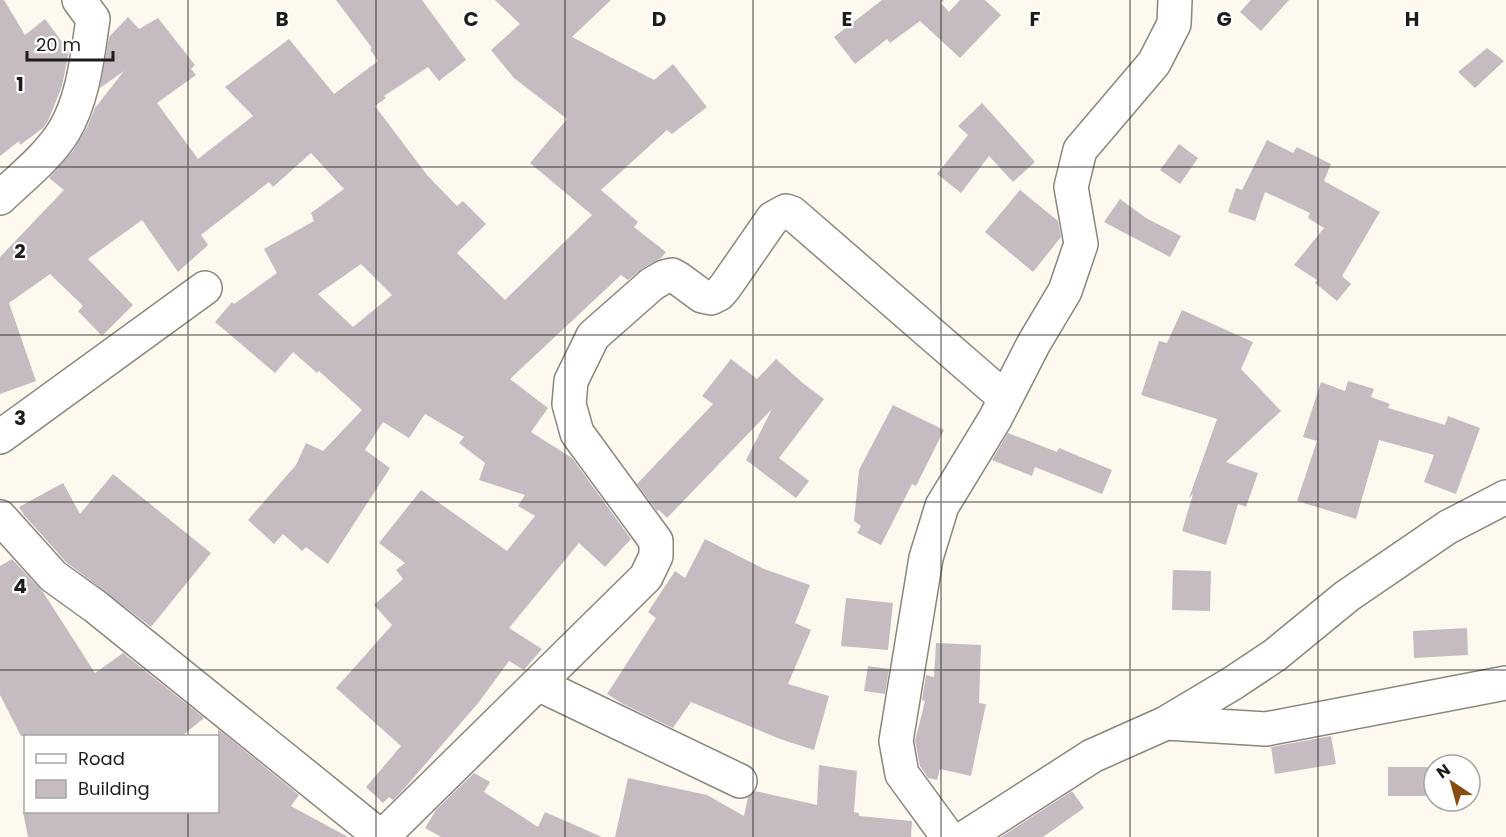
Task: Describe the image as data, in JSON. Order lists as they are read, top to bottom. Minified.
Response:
{"legend":["Road","Building"],"scale_bar":"20 m","north":"top left","grid":{"columns":["B","C","D","E","F","G","H"],"rows":["1","2","3","4"]}}
